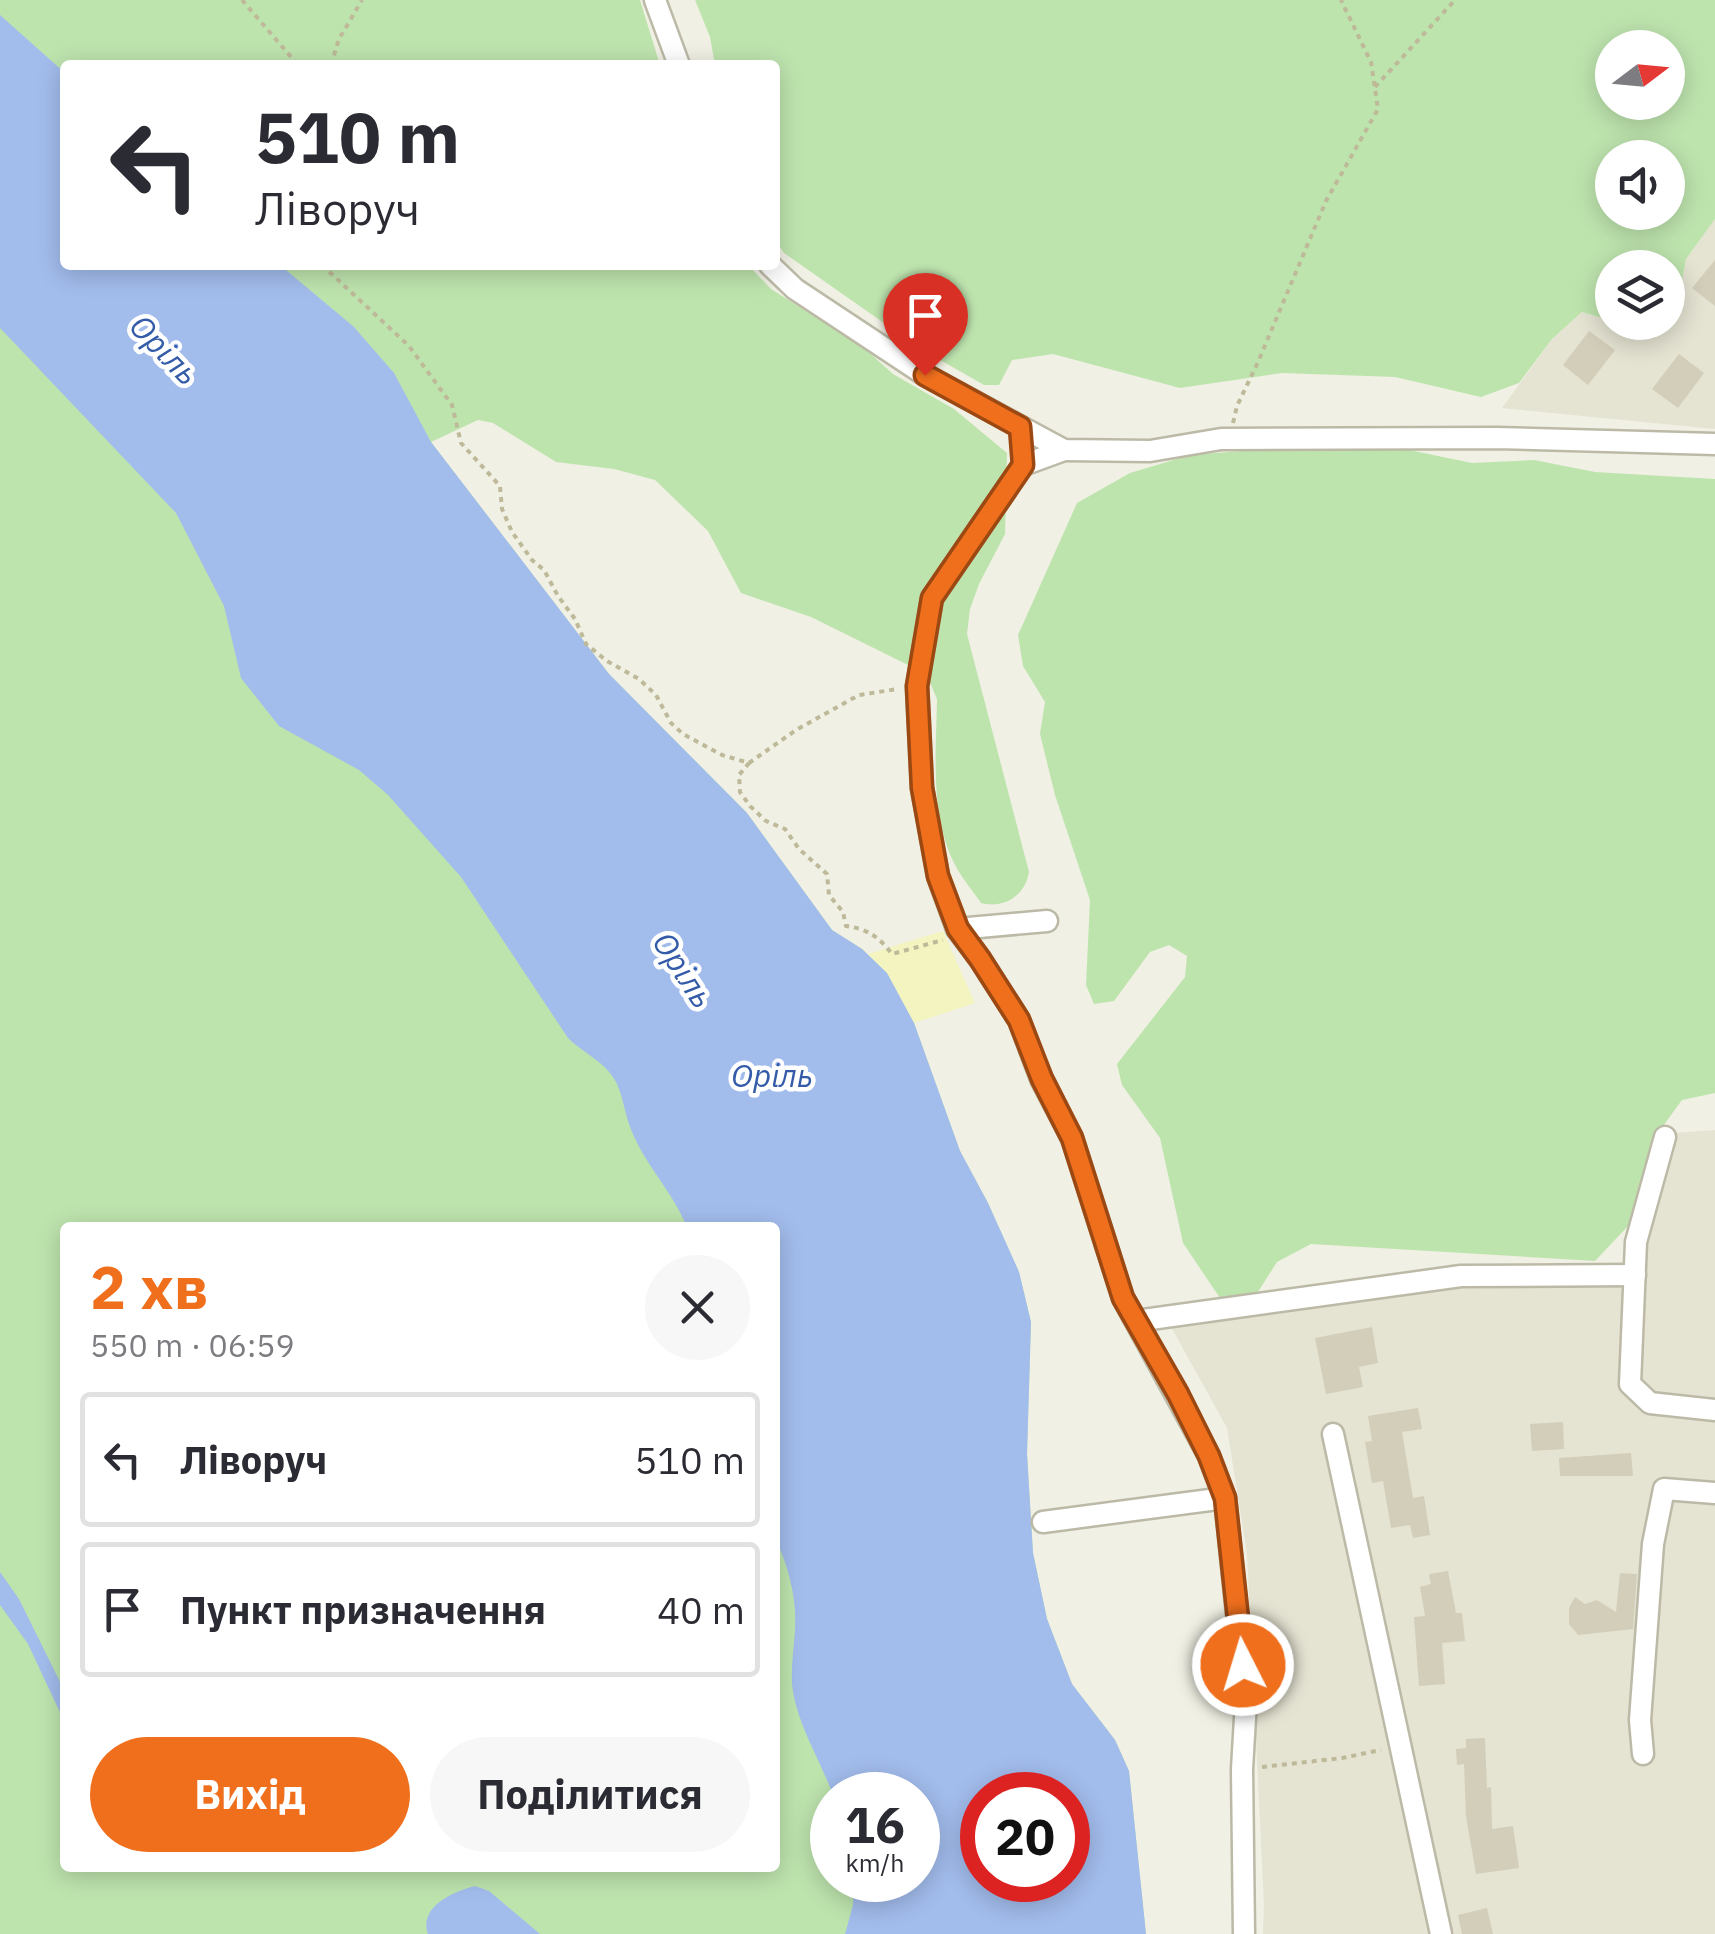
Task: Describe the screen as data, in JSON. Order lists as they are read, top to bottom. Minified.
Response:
{"water":["Оріль","Орiль"],"north":"right","page":{"turn":["510 m","Ліворуч"],"heading":["2 хв","550 m · 06:59"],"list":[{"name":"Ліворуч","value":"510 m"},{"name":"Пункт призначення","value":"40 m"}],"buttons":["Вихід","Поділитися"],"speed":"16 km/h","limit":"20"}}
